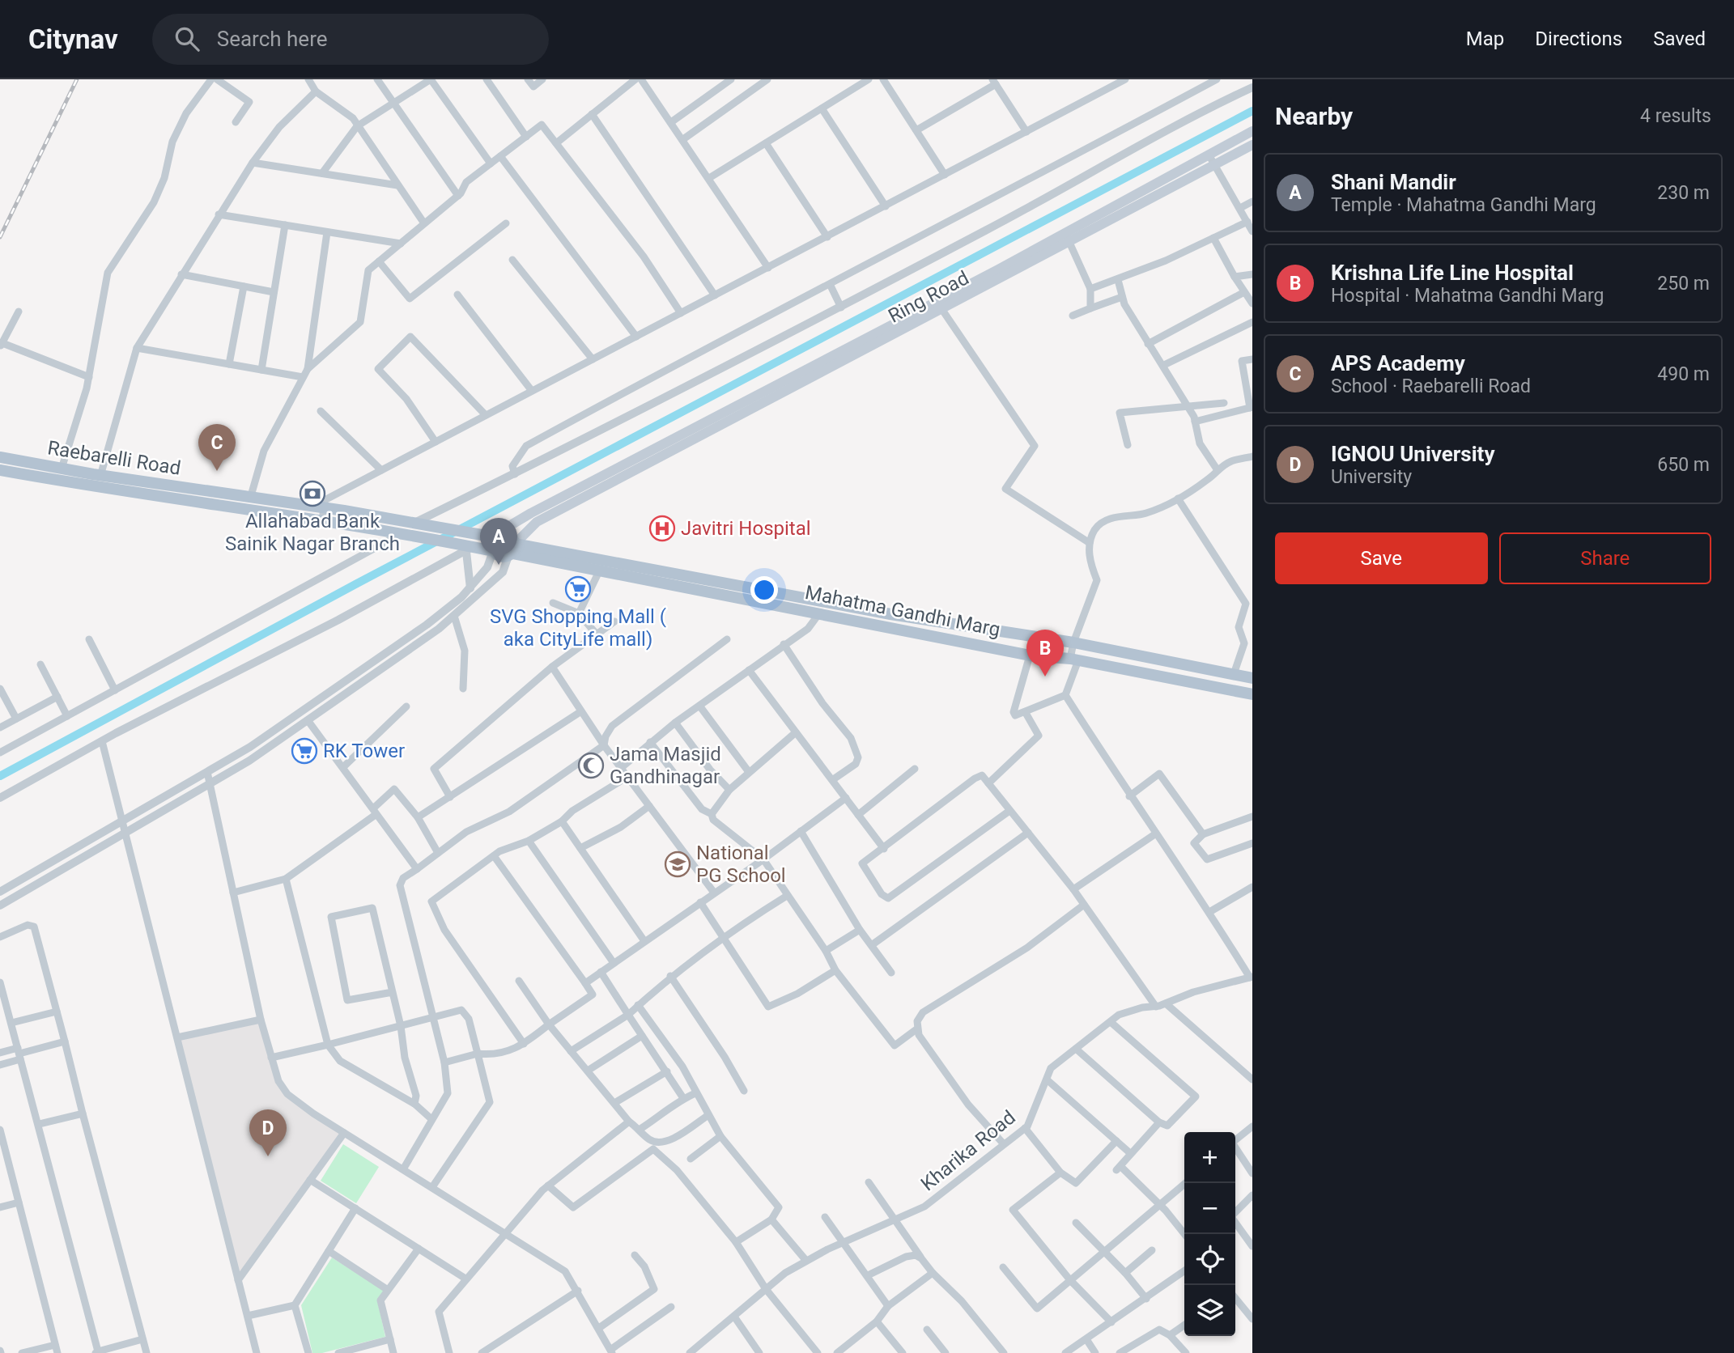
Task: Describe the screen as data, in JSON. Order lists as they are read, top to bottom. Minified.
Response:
{"streets":{"main road":["Ring Road","Raebarelli Road","Mahatma Gandhi Marg"],"street":["Kharika Road"]},"crossings":[["Ring Road","Mahatma Gandhi Marg"]],"places":{"bank":["Allahabad Bank Sainik Nagar Branch"],"hospital":["Javitri Hospital"],"supermarket":["SVG Shopping Mall ( aka CityLife mall)","RK Tower"],"mosque":["Jama Masjid Gandhinagar"],"school or university":["National PG School"]},"page":{"header":"Citynav","search":"Search here","nav":["Map","Directions","Saved"],"heading":["Nearby","4 results"],"list":[{"mark":"A","name":"Shani Mandir","note":"Temple · Mahatma Gandhi Marg","value":"230 m"},{"mark":"B","name":"Krishna Life Line Hospital","note":"Hospital · Mahatma Gandhi Marg","value":"250 m"},{"mark":"C","name":"APS Academy","note":"School · Raebarelli Road","value":"490 m"},{"mark":"D","name":"IGNOU University","note":"University","value":"650 m"}],"pins":["C","A","B","D"],"buttons":["Save","Share"],"map_buttons":["+","−"]}}
